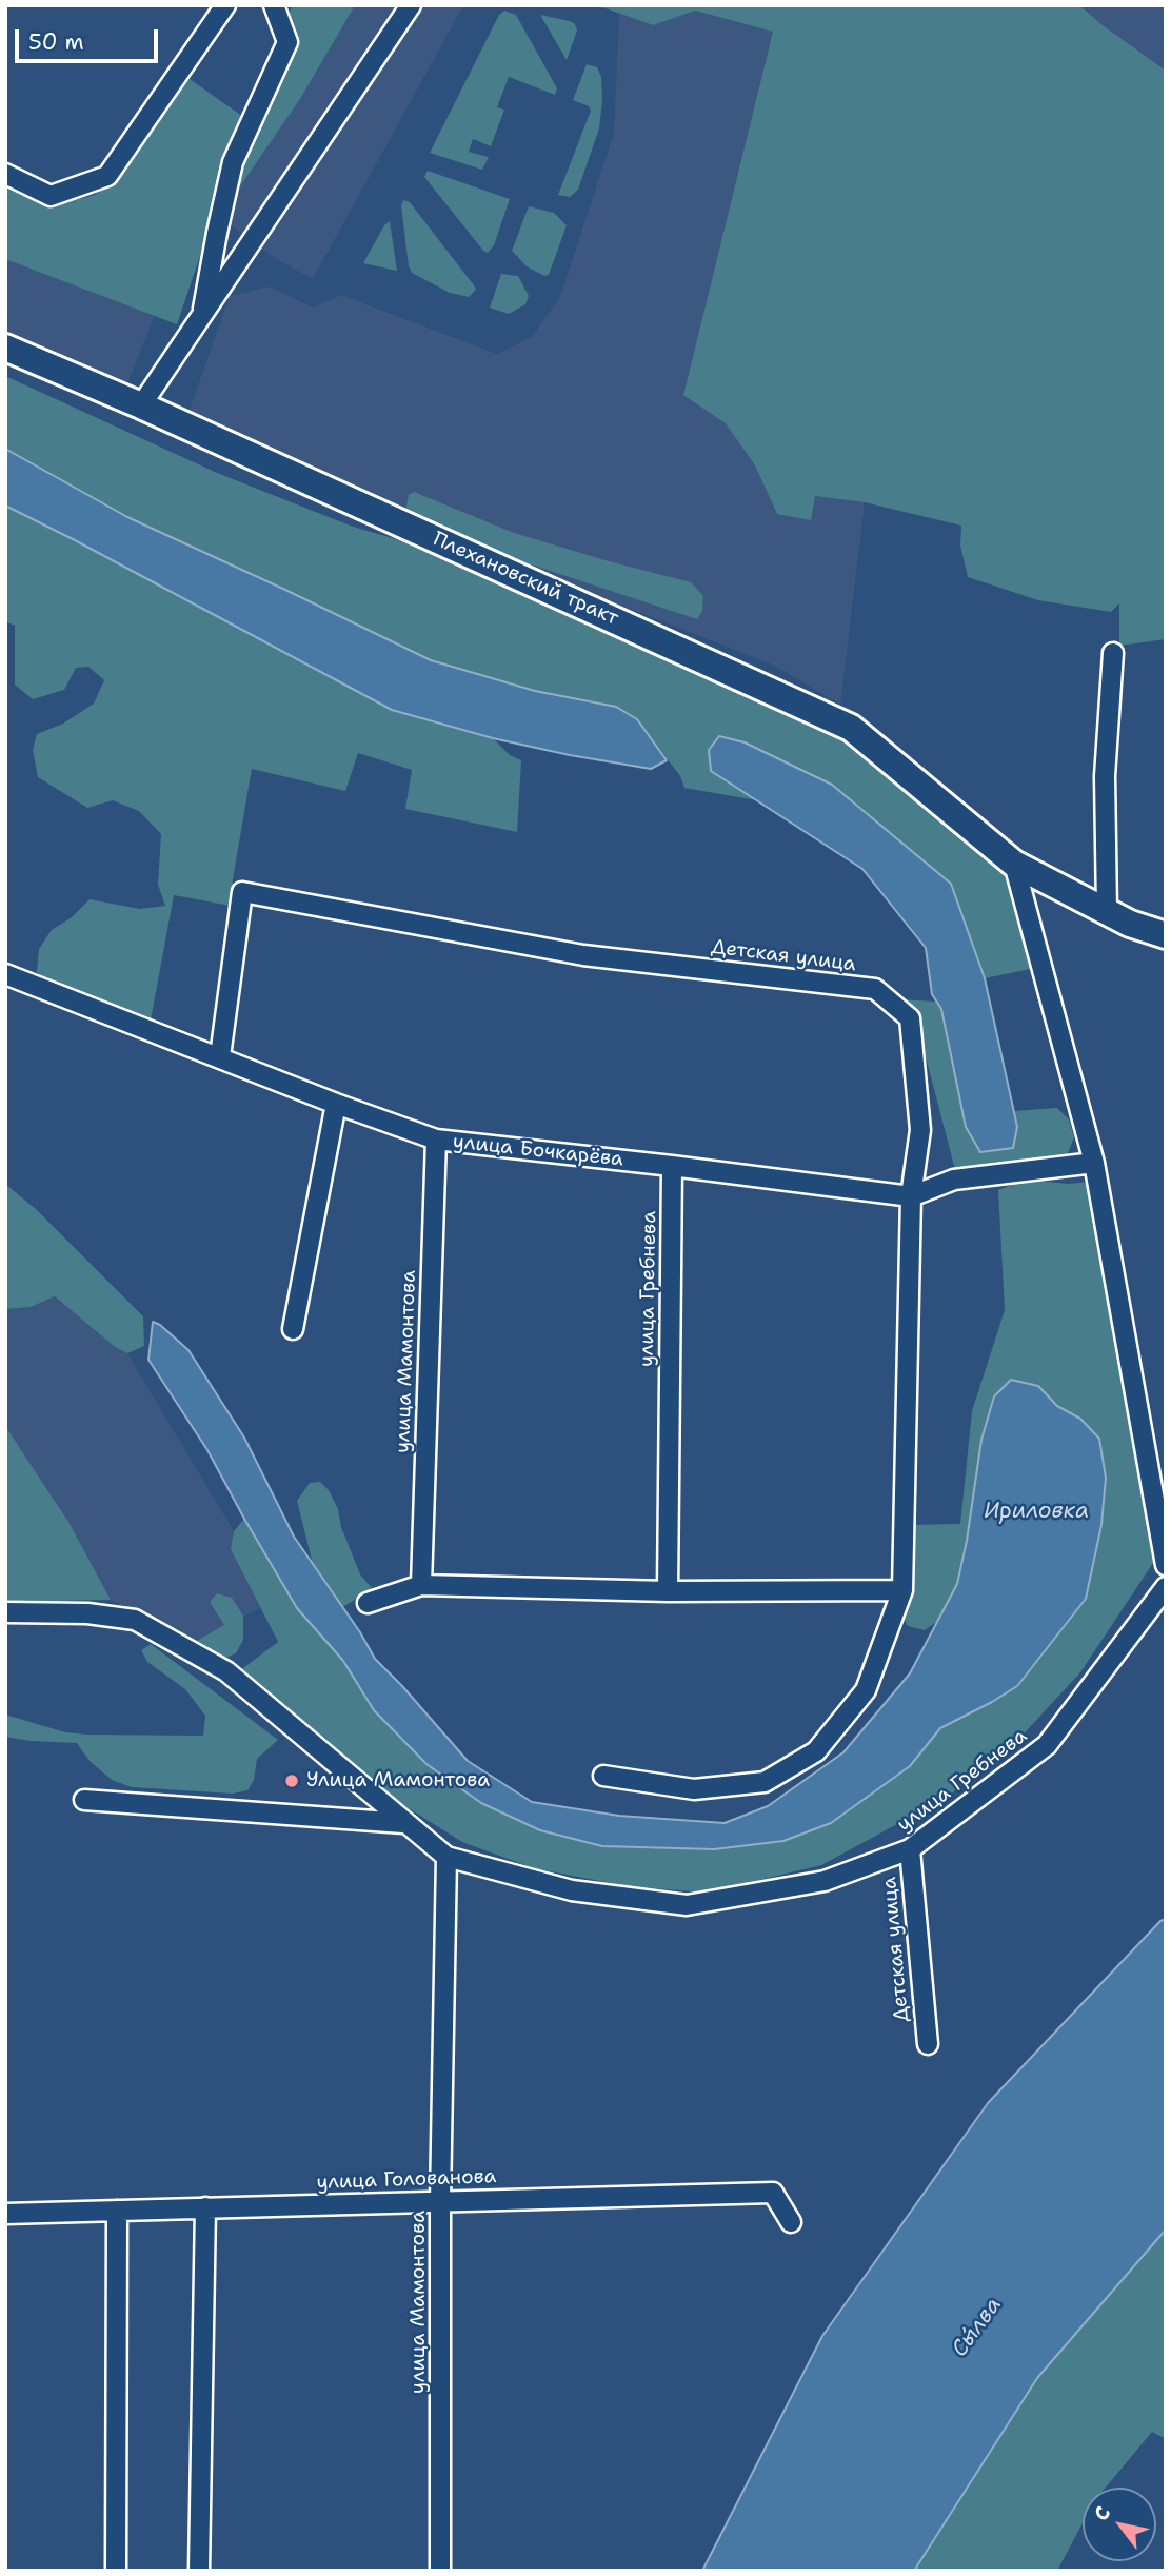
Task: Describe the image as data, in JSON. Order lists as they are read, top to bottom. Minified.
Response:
{"streets":{"street":["Плехановский тракт","Детская улица","улица Бочкарёва","улица Гребнева","улица Мамонтова","улица Голованова"]},"crossings":[["Детская улица","улица Бочкарёва"],["Детская улица","улица Гребнева"],["улица Бочкарёва","улица Гребнева"],["улица Бочкарёва","улица Мамонтова"],["улица Гребнева","улица Мамонтова"],["улица Мамонтова","улица Голованова"]],"water":["Ириловка","Сы́лва"],"places":["Улица Мамонтова"],"scale_bar":"50 m","north":"top left"}
